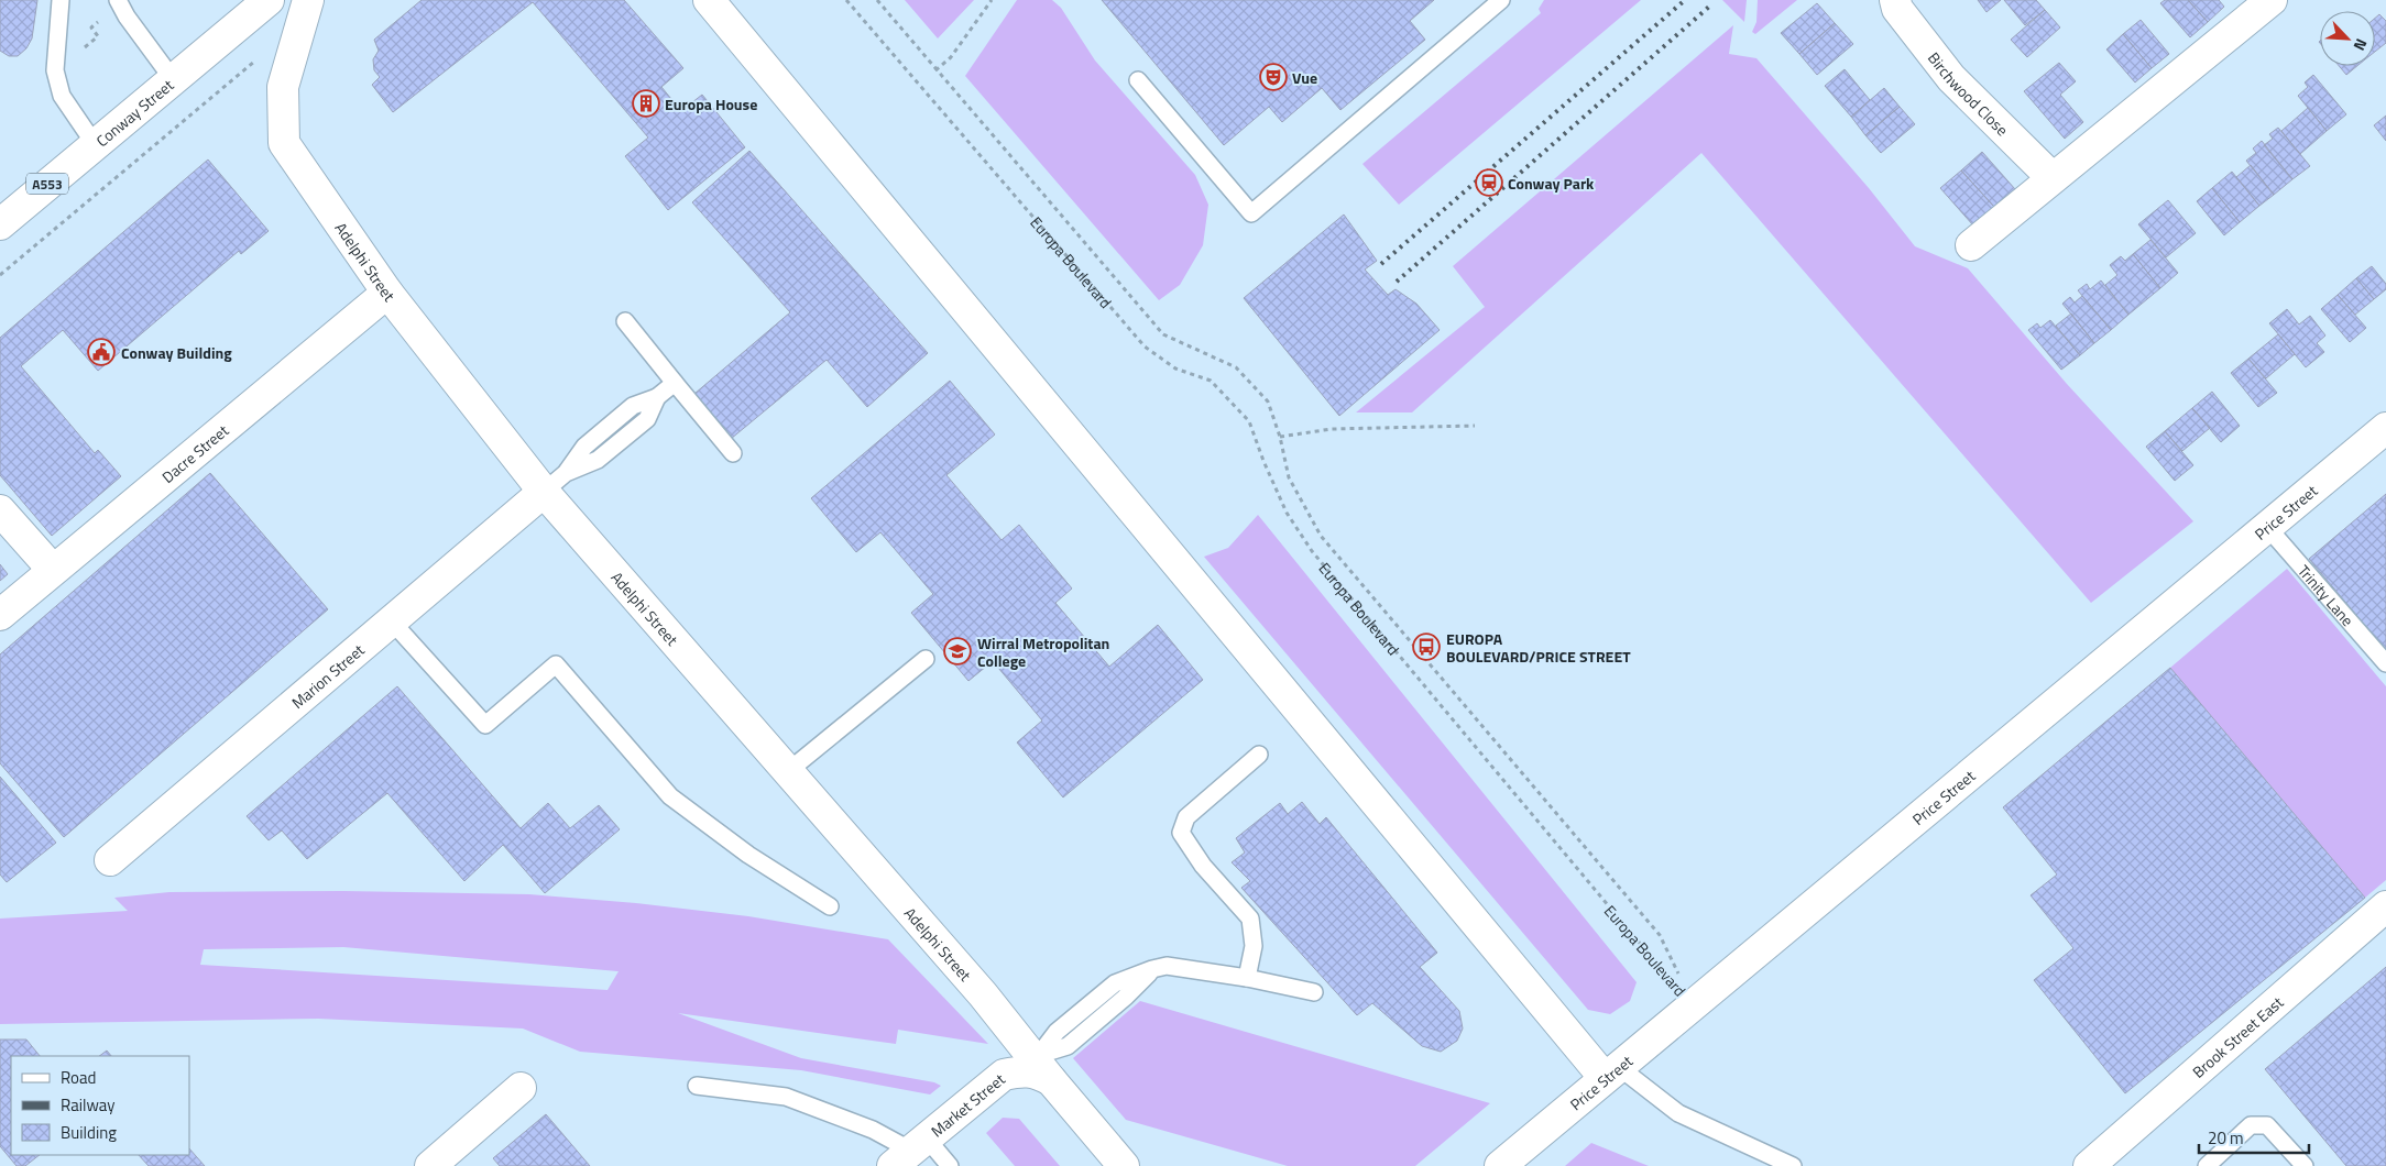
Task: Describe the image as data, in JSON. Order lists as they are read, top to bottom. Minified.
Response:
{"streets":{"street":["Birchwood Close","Conway Street","A553","Adelphi Street","Dacre Street","Price Street","Marion Street","Brook Street East","Market Street"],"lane":["Trinity Lane"],"path":["Europa Boulevard"]},"crossings":[["Adelphi Street","Dacre Street"],["Adelphi Street","Marion Street"],["Adelphi Street","Market Street"],["Europa Boulevard","Price Street"],["Price Street","Trinity Lane"]],"places":{"theatre":["Vue"],"building":["Europa House"],"station":["Conway Park"],"public building":["Conway Building"],"bus stop":["EUROPA BOULEVARD/PRICE STREET"],"school or university":["Wirral Metropolitan College"]},"legend":["Road","Railway","Building"],"scale_bar":"20 m","north":"bottom right"}
